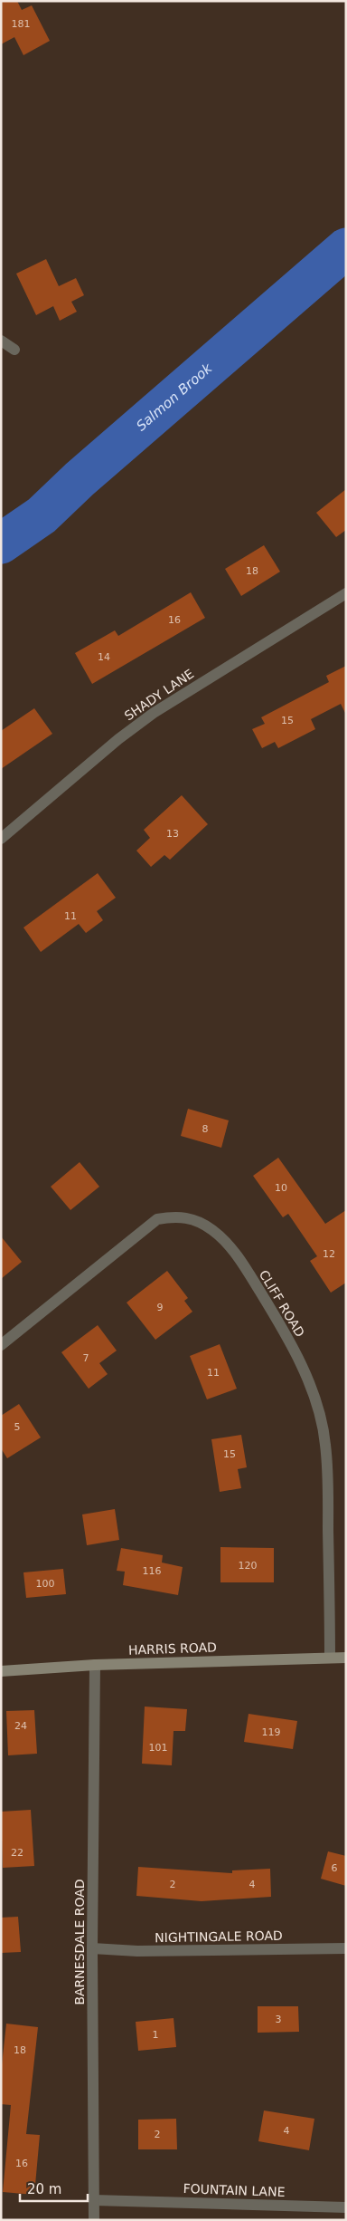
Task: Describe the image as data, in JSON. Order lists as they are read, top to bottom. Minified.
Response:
{"streets":{"street":["SHADY LANE","CLIFF ROAD","HARRIS ROAD","NIGHTINGALE ROAD","BARNESDALE ROAD","FOUNTAIN LANE"]},"crossings":[["CLIFF ROAD","HARRIS ROAD"],["HARRIS ROAD","BARNESDALE ROAD"],["NIGHTINGALE ROAD","BARNESDALE ROAD"],["BARNESDALE ROAD","FOUNTAIN LANE"]],"water":["Salmon Brook"],"house_numbers":["181","18","16","14","15","13","11","8","10","12","9","7","11","5","15","120","116","100","24","119","101","22","6","2","4","3","1","18","4","2","16"],"scale_bar":"20 m"}
